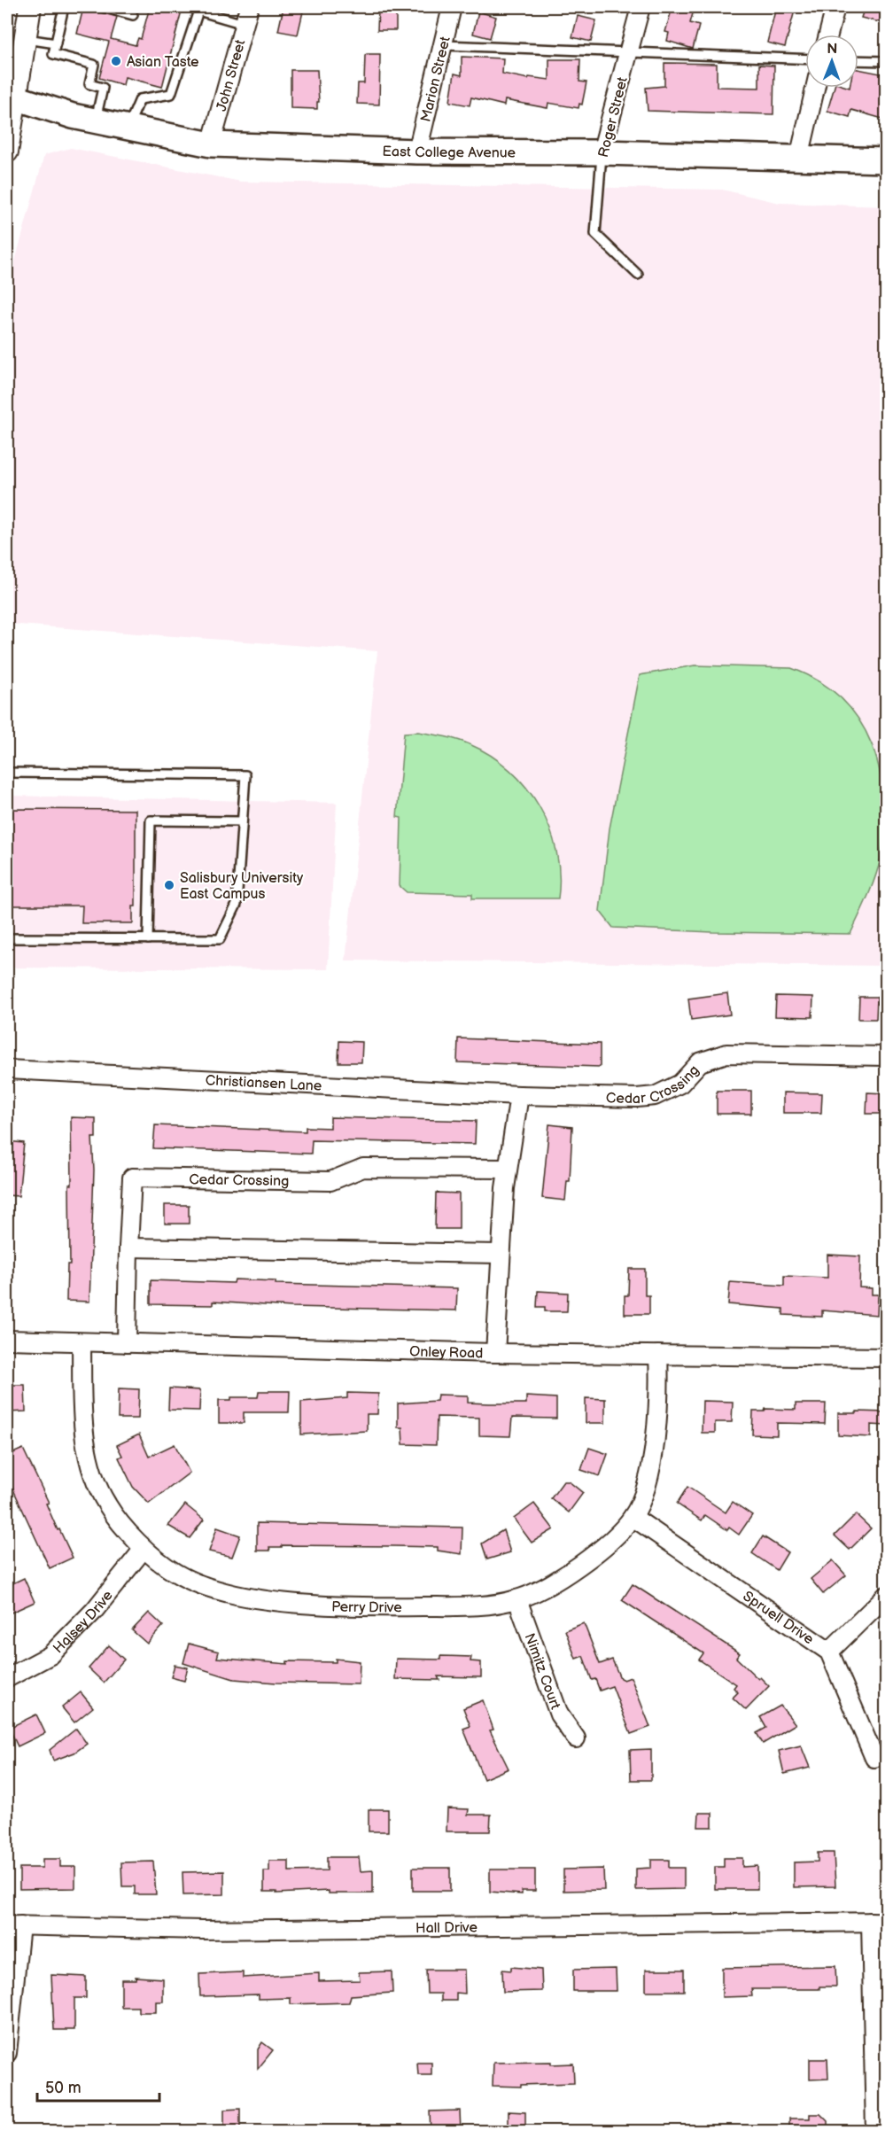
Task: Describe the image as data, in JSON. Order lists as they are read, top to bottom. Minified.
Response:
{"streets":{"main road":["East College Avenue"],"street":["John Street","Marion Street","Roger Street","Cedar Crossing","Christiansen Lane","Onley Road","Perry Drive","Spruell Drive","Halsey Drive","Nimitz Court","Hall Drive"]},"crossings":[["John Street","East College Avenue"],["Marion Street","East College Avenue"],["Roger Street","East College Avenue"],["Cedar Crossing","Christiansen Lane"],["Cedar Crossing","Onley Road"],["Onley Road","Perry Drive"],["Perry Drive","Spruell Drive"],["Perry Drive","Halsey Drive"],["Perry Drive","Nimitz Court"]],"places":["Asian Taste","Salisbury University East Campus"],"scale_bar":"50 m","north":"top"}
